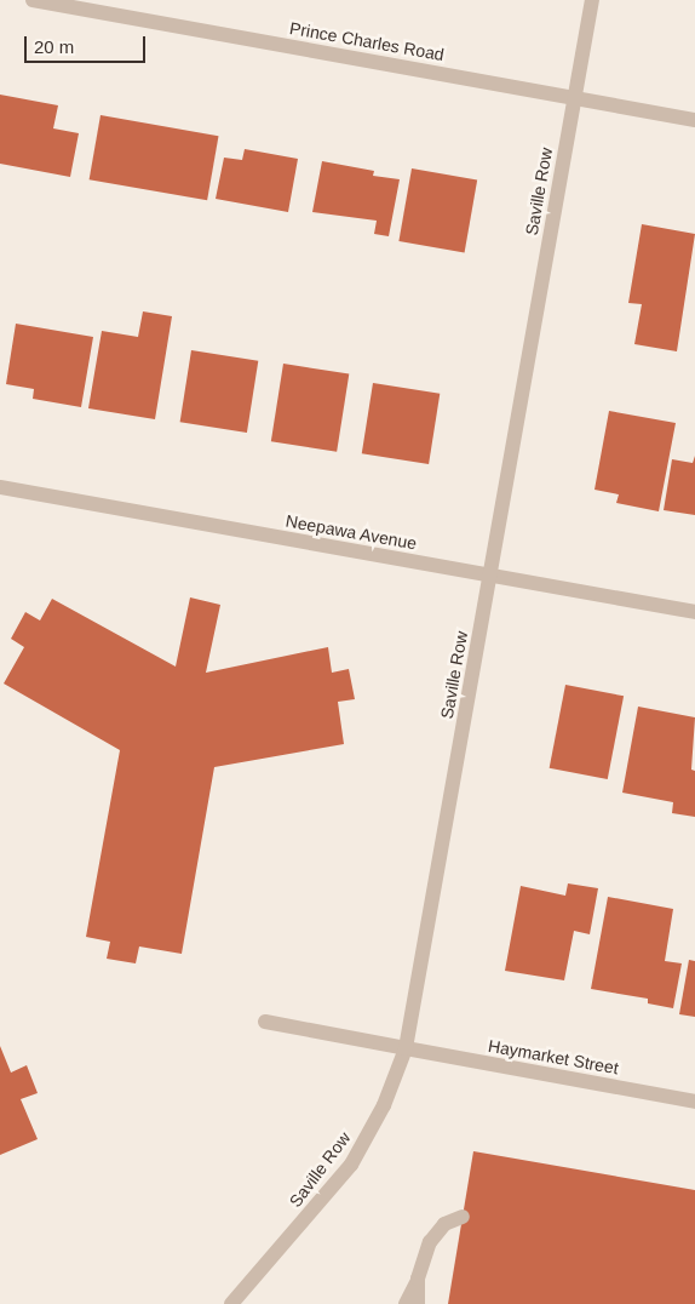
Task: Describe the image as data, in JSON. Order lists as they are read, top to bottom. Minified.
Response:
{"streets":{"street":["Prince Charles Road","Saville Row","Neepawa Avenue","Haymarket Street"]},"crossings":[["Prince Charles Road","Saville Row"],["Saville Row","Neepawa Avenue"],["Saville Row","Haymarket Street"]],"scale_bar":"20 m"}
